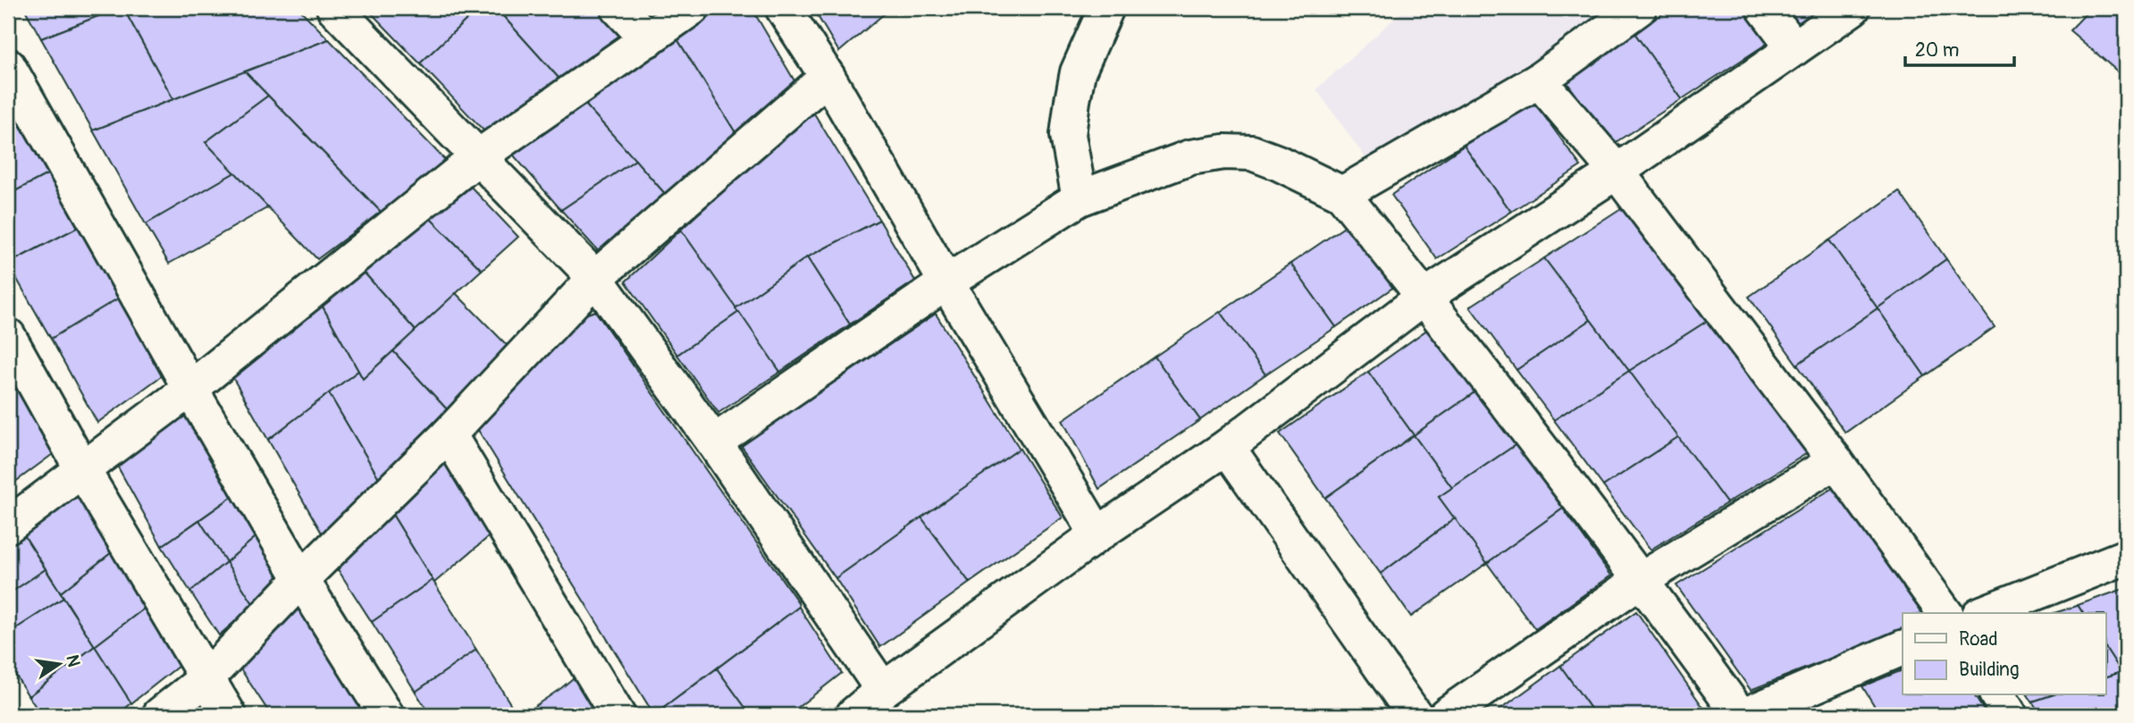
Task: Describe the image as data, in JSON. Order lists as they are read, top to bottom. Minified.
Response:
{"legend":["Road","Building"],"scale_bar":"20 m","north":"right"}
